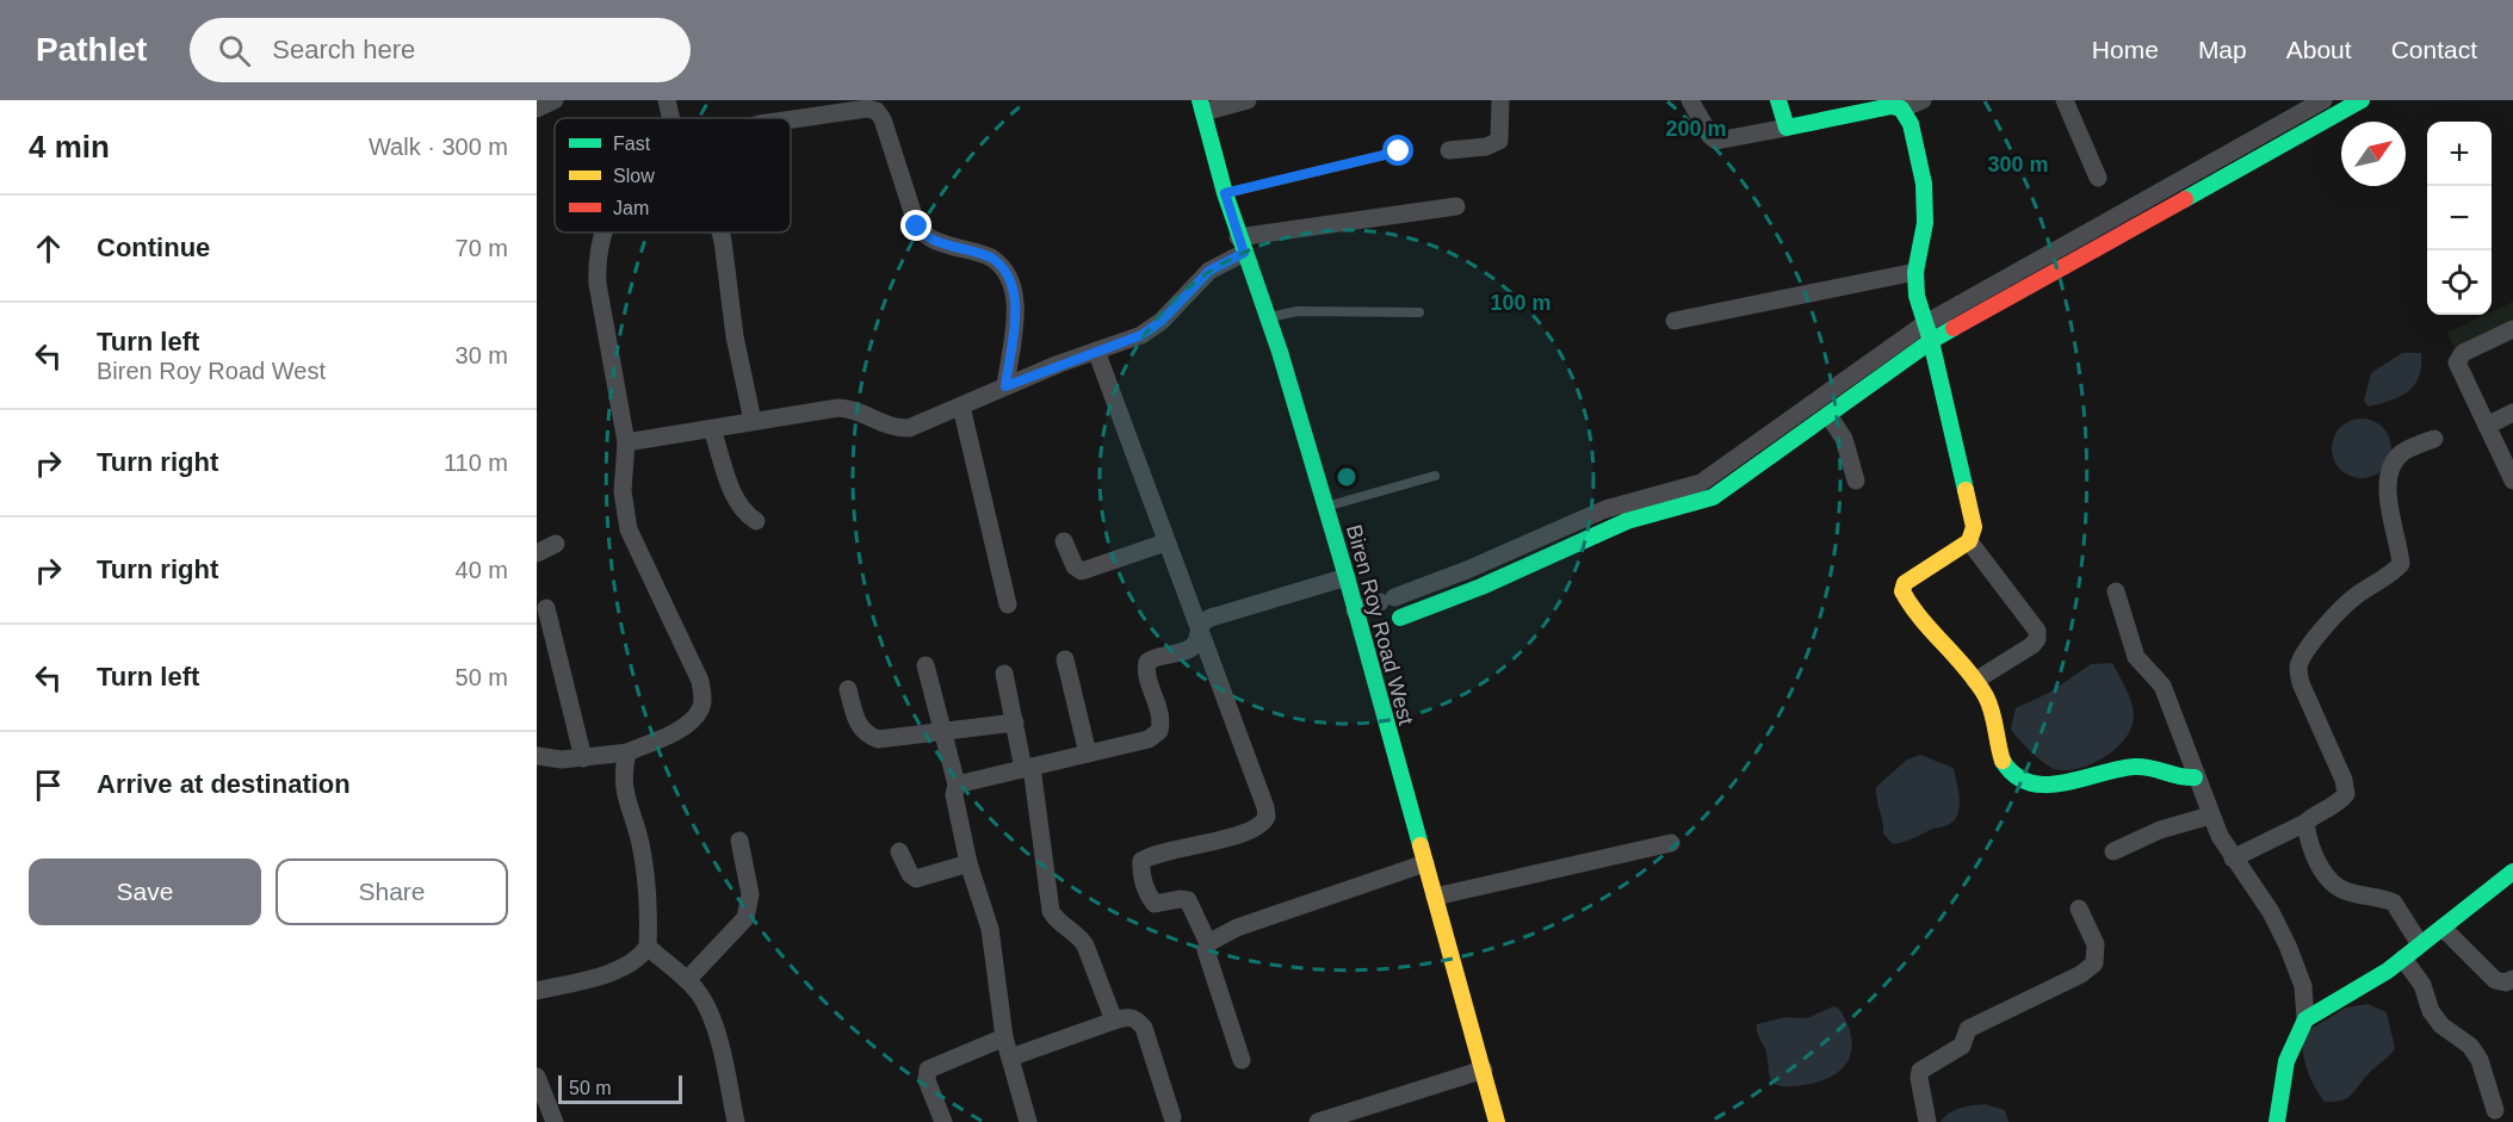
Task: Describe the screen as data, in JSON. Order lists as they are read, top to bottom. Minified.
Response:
{"streets":{"street":["Biren Roy Road West"]},"legend":["Fast","Slow","Jam"],"scale_bar":"50 m","north":"top right","page":{"header":"Pathlet","search":"Search here","nav":["Home","Map","About","Contact"],"heading":["4 min","Walk · 300 m"],"map_buttons":["+","−"],"list":[["Continue","70 m"],["Turn left","Biren Roy Road West","30 m"],["Turn right","110 m"],["Turn right","40 m"],["Turn left","50 m"],"Arrive at destination"],"buttons":["Save","Share"],"scale":"50 m"},"rings":["200 m","300 m","100 m"]}
